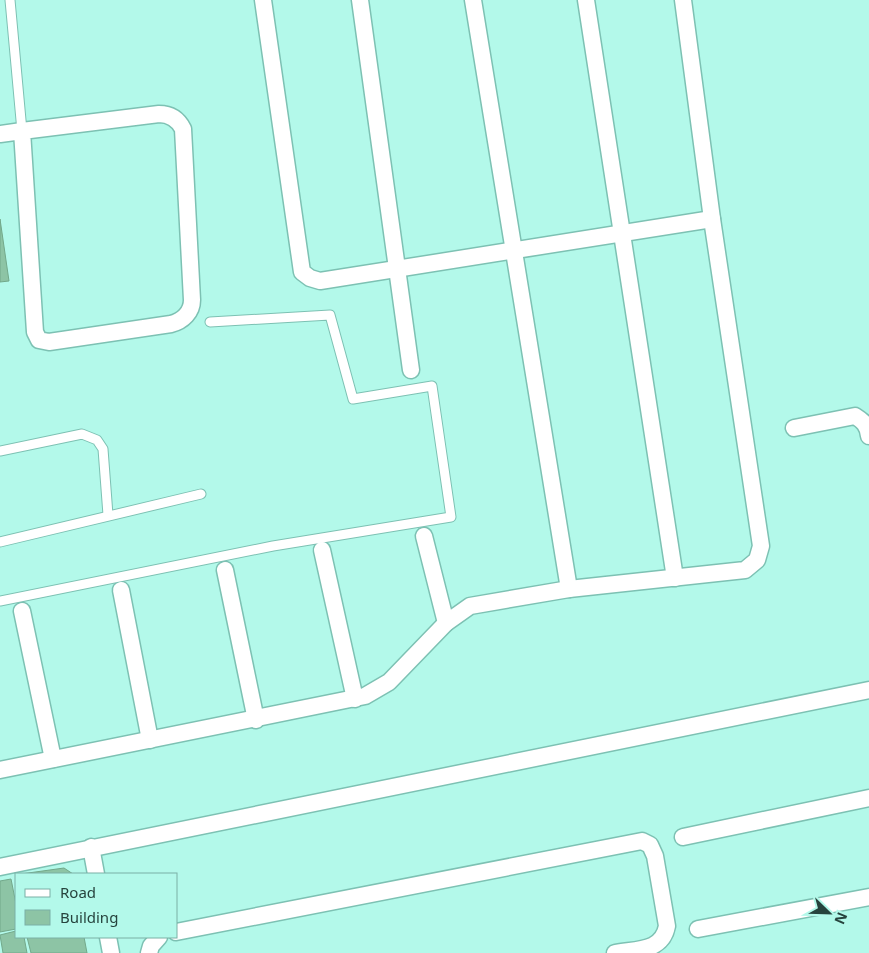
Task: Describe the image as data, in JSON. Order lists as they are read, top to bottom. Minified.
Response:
{"legend":["Road","Building"],"north":"bottom right"}
